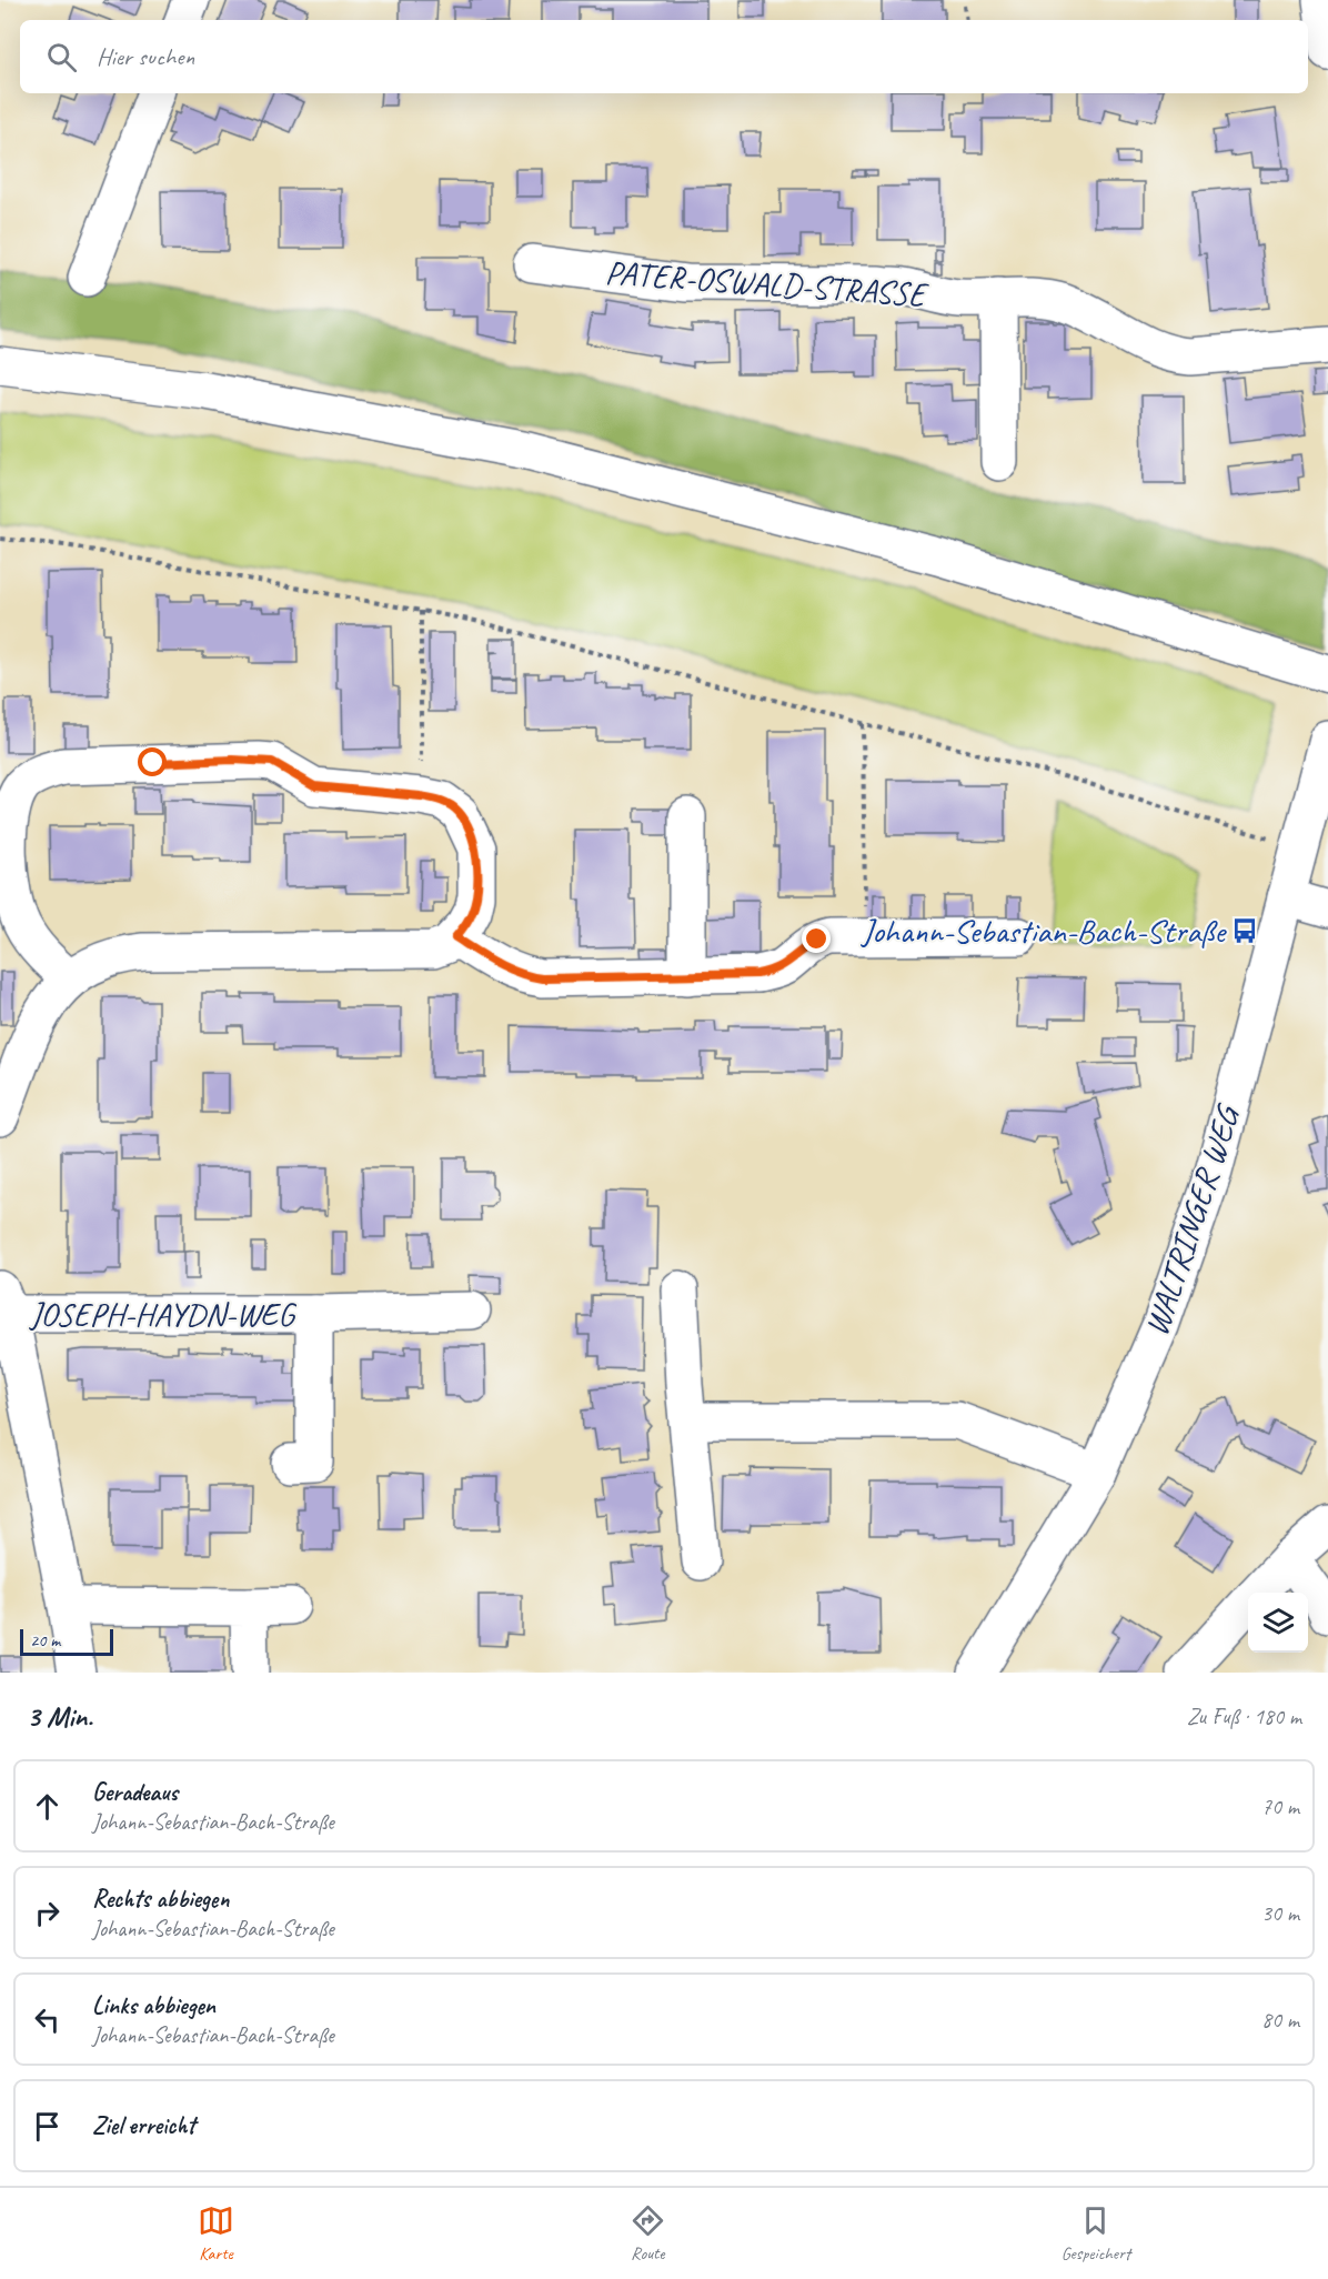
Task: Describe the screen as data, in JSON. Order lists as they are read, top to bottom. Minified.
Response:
{"streets":{"street":["PATER-OSWALD-STRASSE","WALTRINGER WEG","JOSEPH-HAYDN-WEG"]},"places":{"bus stop":["Johann-Sebastian-Bach-Straße"]},"scale_bar":"20 m","page":{"search":"Hier suchen","scale":"20 m","heading":["3 Min.","Zu Fuß · 180 m"],"list":[["Geradeaus","Johann-Sebastian-Bach-Straße","70 m"],["Rechts abbiegen","Johann-Sebastian-Bach-Straße","30 m"],["Links abbiegen","Johann-Sebastian-Bach-Straße","80 m"],"Ziel erreicht"],"nav":["Karte","Route","Gespeichert"]}}
